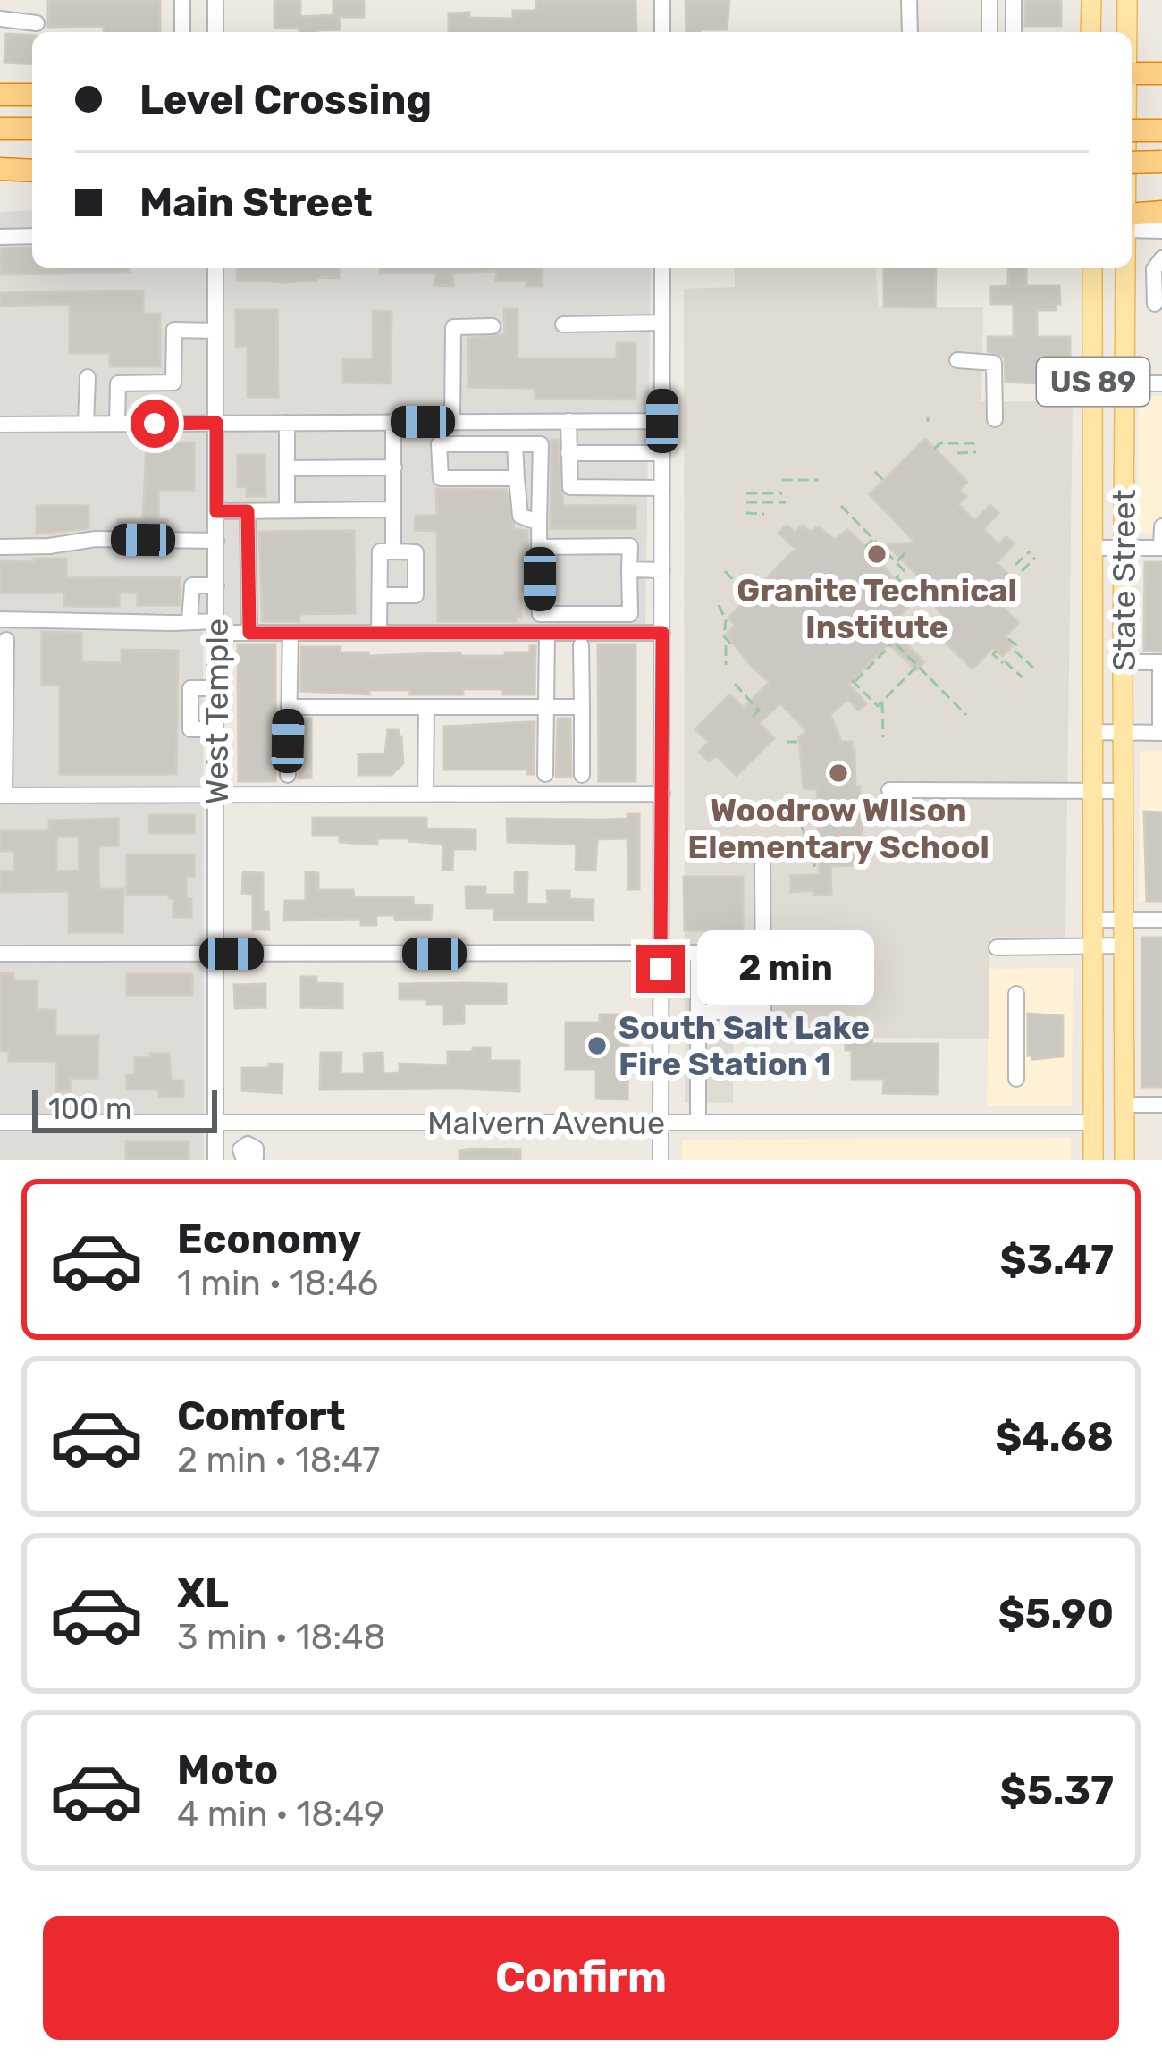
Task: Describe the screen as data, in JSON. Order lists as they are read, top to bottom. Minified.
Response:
{"streets":{"main road":["US 89","State Street"],"street":["West Temple","Malvern Avenue"]},"crossings":[["State Street","Malvern Avenue"],["West Temple","Malvern Avenue"]],"places":["Granite Technical Institute","Woodrow WIlson Elementary School","South Salt Lake Fire Station 1"],"scale_bar":"100 m","page":{"banner":["Level Crossing","Main Street"],"bubble":"2 min","scale":"100 m","list":[{"name":"Economy","note":"1 min · 18:46","value":"$3.47"},{"name":"Comfort","note":"2 min · 18:47","value":"$4.68"},{"name":"XL","note":"3 min · 18:48","value":"$5.90"},{"name":"Moto","note":"4 min · 18:49","value":"$5.37"}],"buttons":"Confirm"}}
